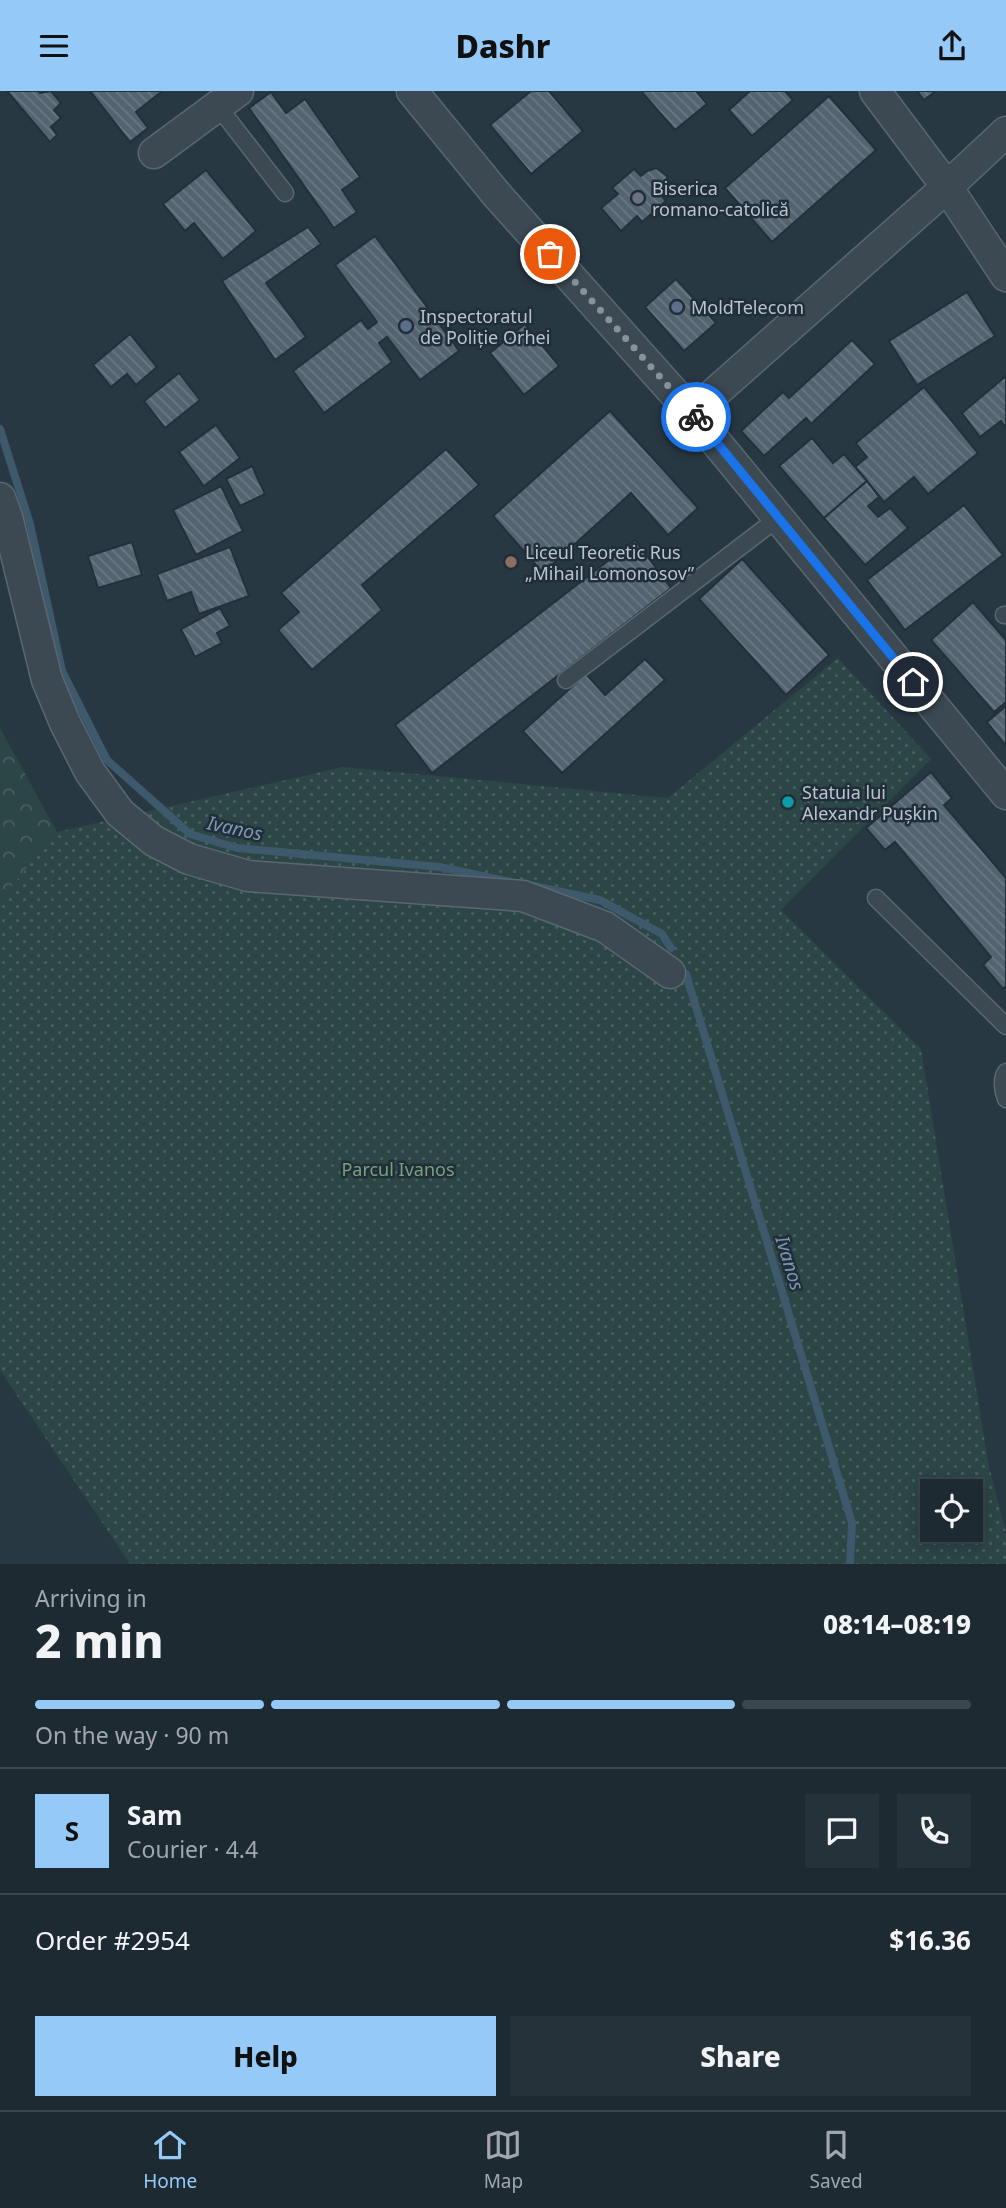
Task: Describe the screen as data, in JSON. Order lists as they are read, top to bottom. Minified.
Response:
{"water":["Ivanos"],"parks":["Parcul Ivanos"],"places":["Biserica romano-catolică","MoldTelecom","Inspectoratul de Poliție Orhei","Liceul Teoretic Rus „Mihail Lomonosov”","Statuia lui Alexandr Pușkin"],"page":{"header":"Dashr","heading":["2 min","Arriving in","08:14–08:19"],"panel":["Sam","Courier · 4.4","Order #2954","$16.36"],"bar":"On the way · 90 m","round":"S","buttons":["Help","Share"],"tabs":["Home","Map","Saved"]}}
